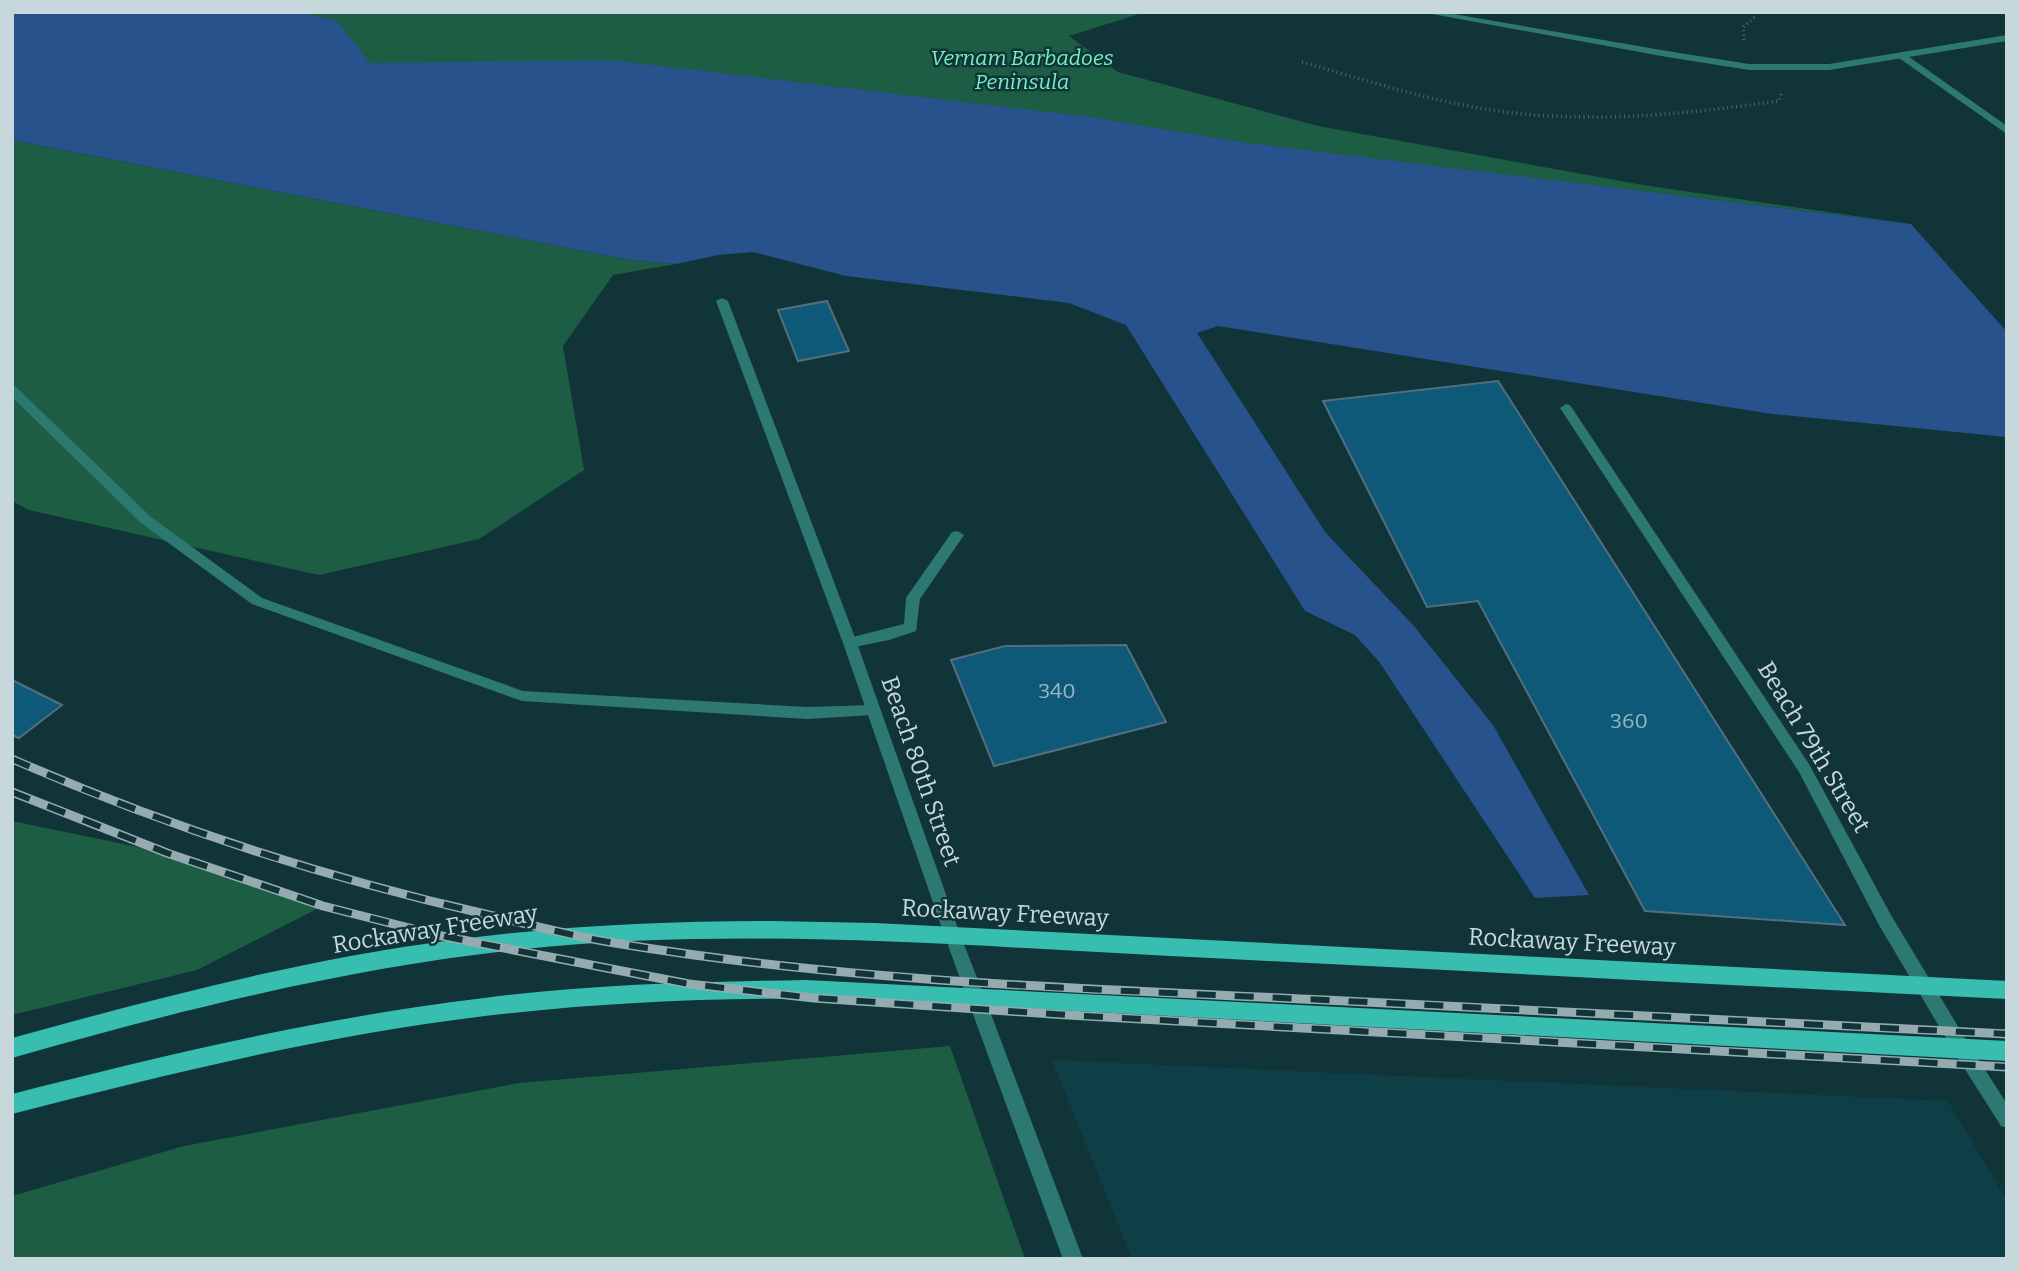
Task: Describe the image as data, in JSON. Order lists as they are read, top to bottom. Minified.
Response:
{"streets":{"main road":["Rockaway Freeway"],"street":["Beach 79th Street","Beach 80th Street"]},"crossings":[["Beach 79th Street","Rockaway Freeway"],["Beach 80th Street","Rockaway Freeway"]],"parks":["Vernam Barbadoes Peninsula"],"house_numbers":["340","360"]}
